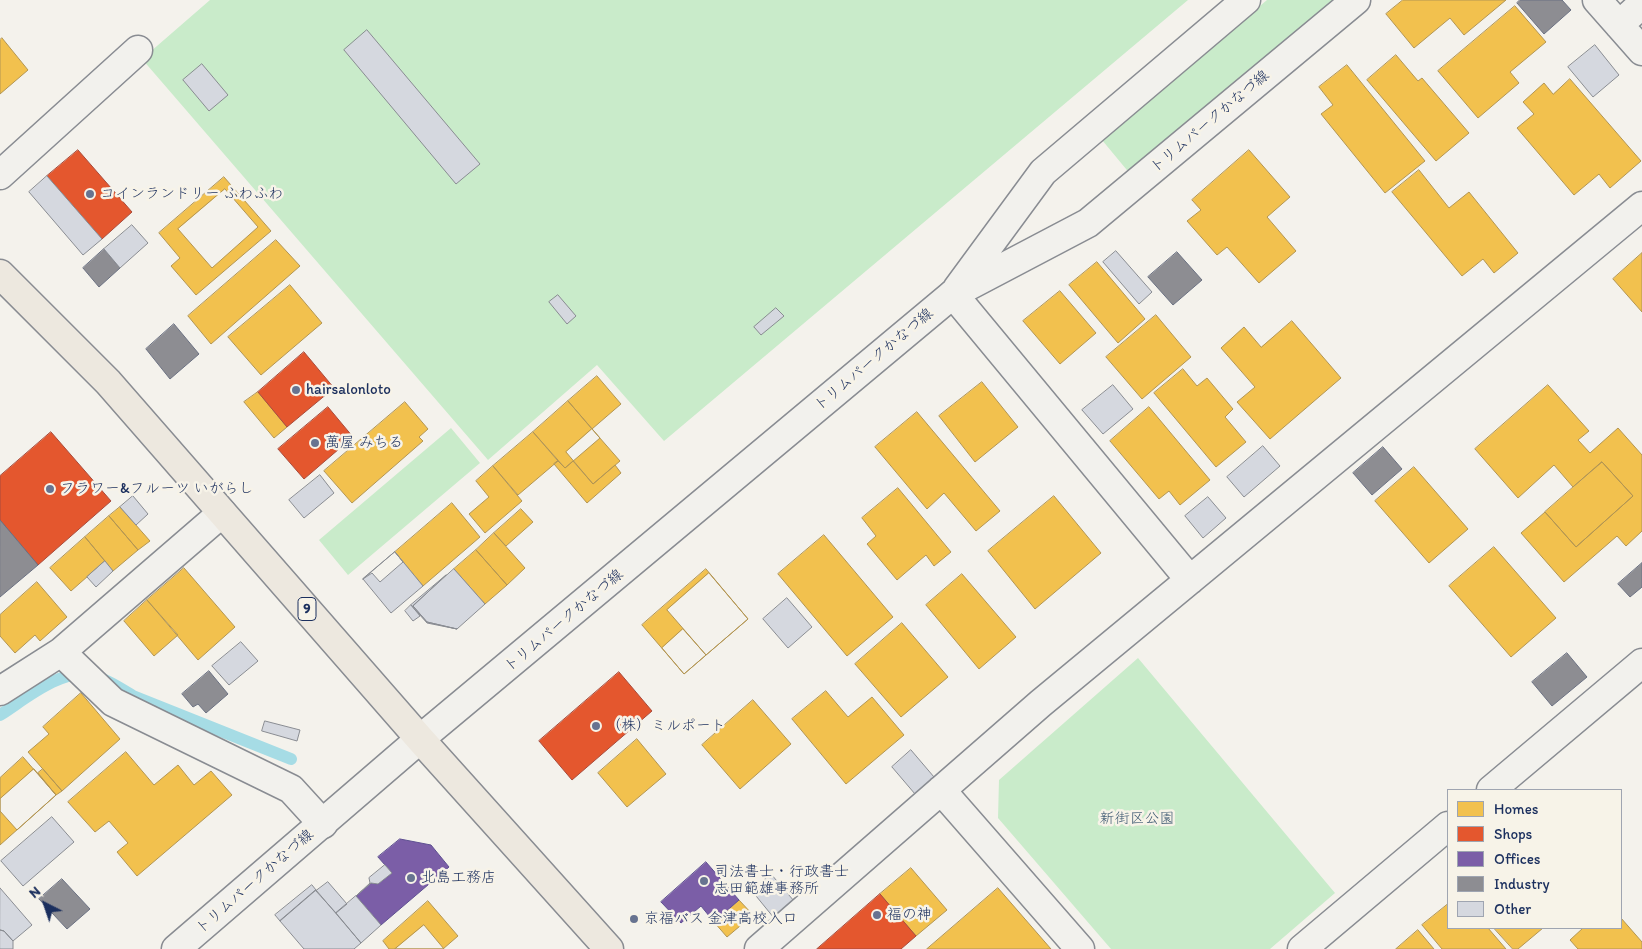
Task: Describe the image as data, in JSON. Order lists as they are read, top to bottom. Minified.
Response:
{"streets":{"main road":["9"],"street":["トリムパークかなづ線"]},"crossings":[["トリムパークかなづ線","9"]],"parks":["新街区公園"],"places":["コインランドリー ふわふわ","hairsalonloto","萬屋 みちる","フラワー&フルーツ いがらし","（株）ミルポート","北島工務店","司法書士・行政書士 志田範雄事務所","福の神","京福バス 金津高校入口"],"legend":["Homes","Shops","Offices","Industry","Other"],"north":"top left"}
